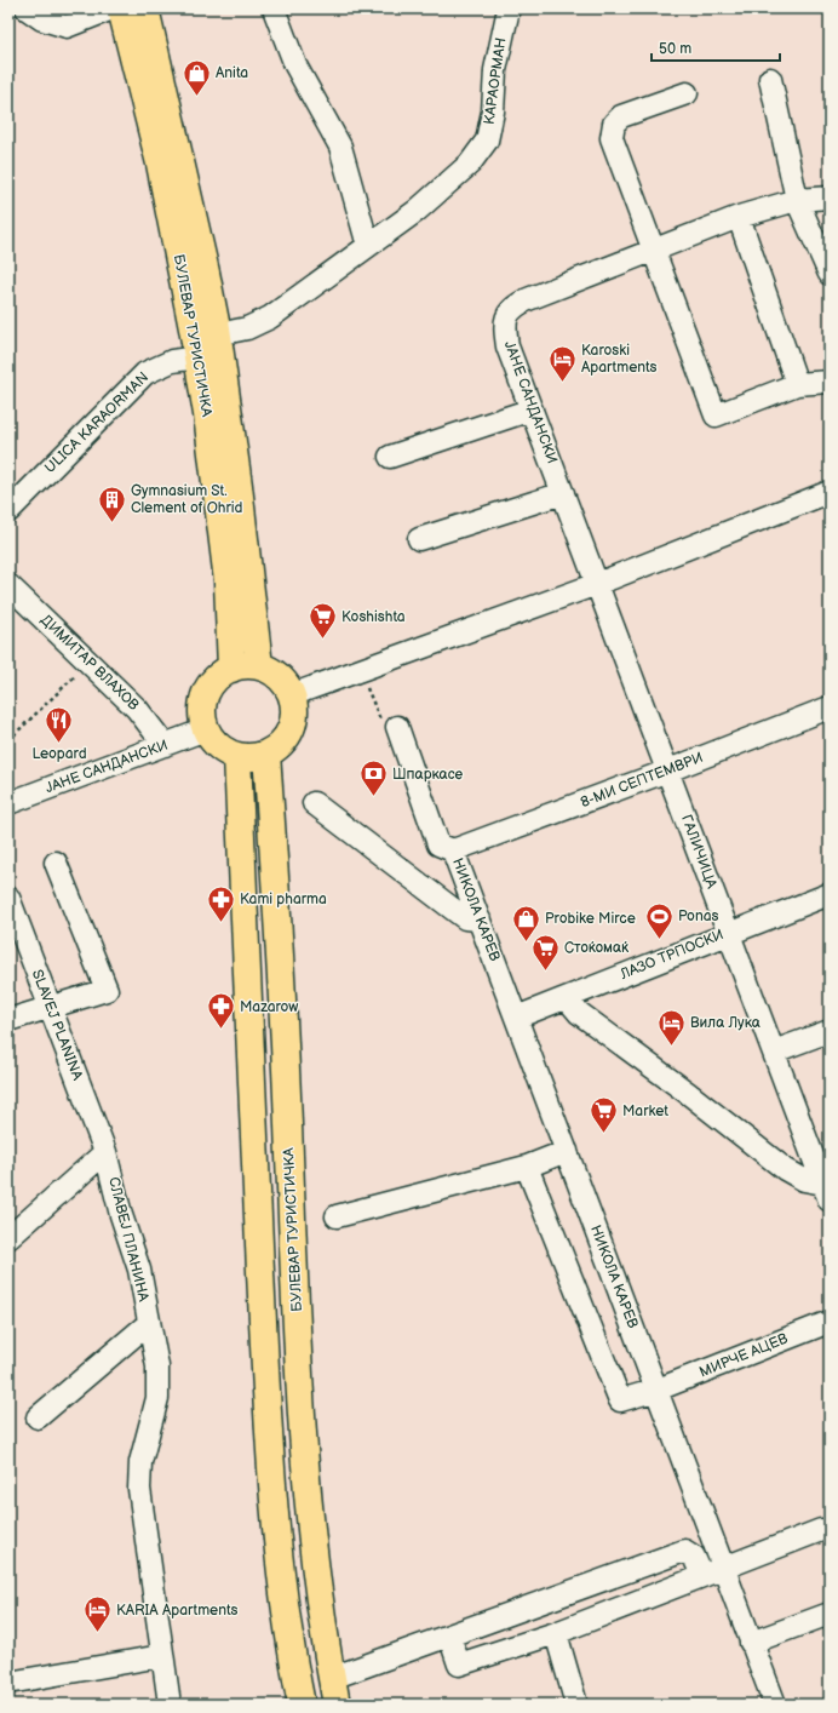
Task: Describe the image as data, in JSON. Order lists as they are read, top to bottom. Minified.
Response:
{"streets":{"main road":["БУЛЕВАР ТУРИСТИЧКА"],"street":["КАРАОРМАН","ЈАНЕ САНДАНСКИ","ULICA KARAORMAN","ДИМИТАР ВЛАХОВ","8-МИ СЕПТЕМВРИ","ГАЛИЧИЦА","НИКОЛА КАРЕВ","ЛАЗО ТРПОСКИ","SLAVEJ PLANINA","СЛАВЕЈ ПЛАНИНА","МИРЧЕ АЦЕВ"]},"crossings":[["КАРАОРМАН","БУЛЕВАР ТУРИСТИЧКА"],["БУЛЕВАР ТУРИСТИЧКА","ЈАНЕ САНДАНСКИ"],["БУЛЕВАР ТУРИСТИЧКА","ULICA KARAORMAN"],["ЈАНЕ САНДАНСКИ","ДИМИТАР ВЛАХОВ"],["ЈАНЕ САНДАНСКИ","ГАЛИЧИЦА"],["8-МИ СЕПТЕМВРИ","ГАЛИЧИЦА"],["8-МИ СЕПТЕМВРИ","НИКОЛА КАРЕВ"],["ГАЛИЧИЦА","ЛАЗО ТРПОСКИ"],["НИКОЛА КАРЕВ","ЛАЗО ТРПОСКИ"],["НИКОЛА КАРЕВ","МИРЧЕ АЦЕВ"],["SLAVEJ PLANINA","СЛАВЕЈ ПЛАНИНА"]],"places":{"shop":["Anita","Probike Mirce"],"hotel":["Karoski Apartments","Вила Лука","KARIA Apartments"],"building":["Gymnasium St. Clement of Ohrid"],"supermarket":["Koshishta","Стоќомаќ","Market"],"restaurant":["Leopard"],"bank":["Шпаркасе"],"pharmacy":["Kami pharma","Mazarow"],"sports":["Ponas"]},"scale_bar":"50 m"}
